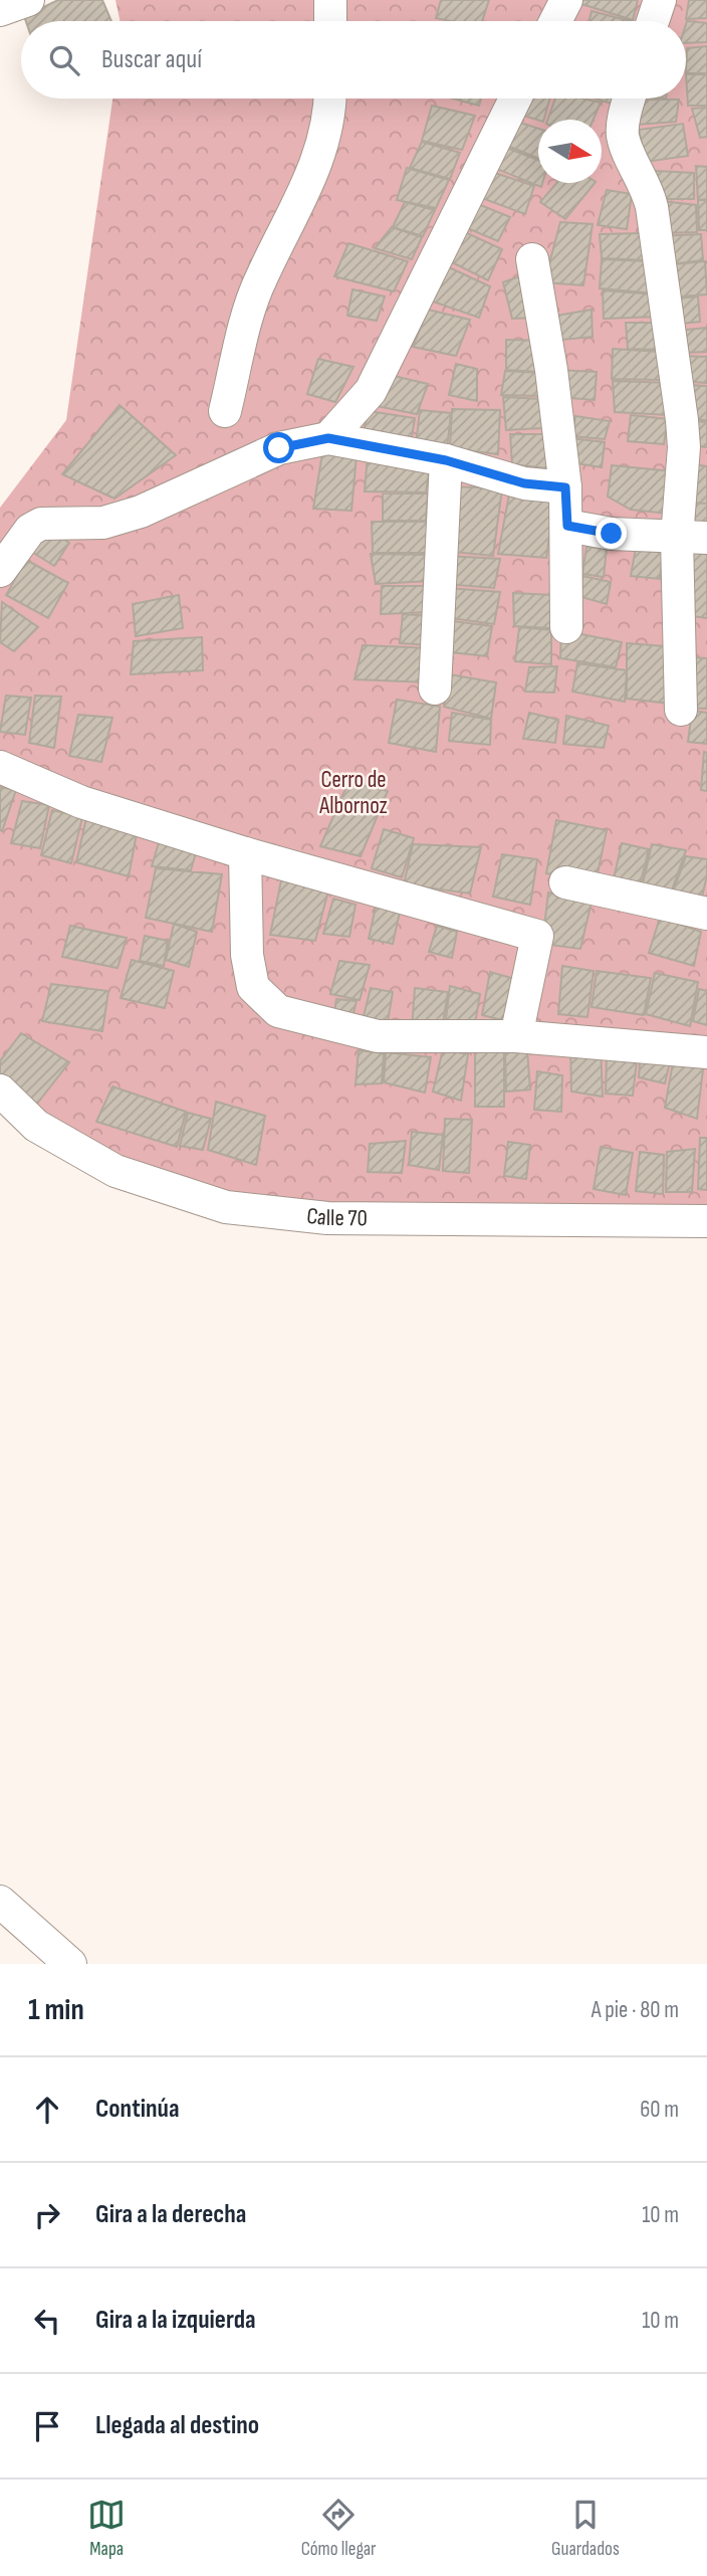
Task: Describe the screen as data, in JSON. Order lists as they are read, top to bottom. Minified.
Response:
{"streets":{"street":["Calle 70"]},"parks":["Cerro de Albornoz"],"north":"right","page":{"search":"Buscar aquí","heading":["1 min","A pie · 80 m"],"list":[["Continúa","60 m"],["Gira a la derecha","10 m"],["Gira a la izquierda","10 m"],"Llegada al destino"],"nav":["Mapa","Cómo llegar","Guardados"]}}
